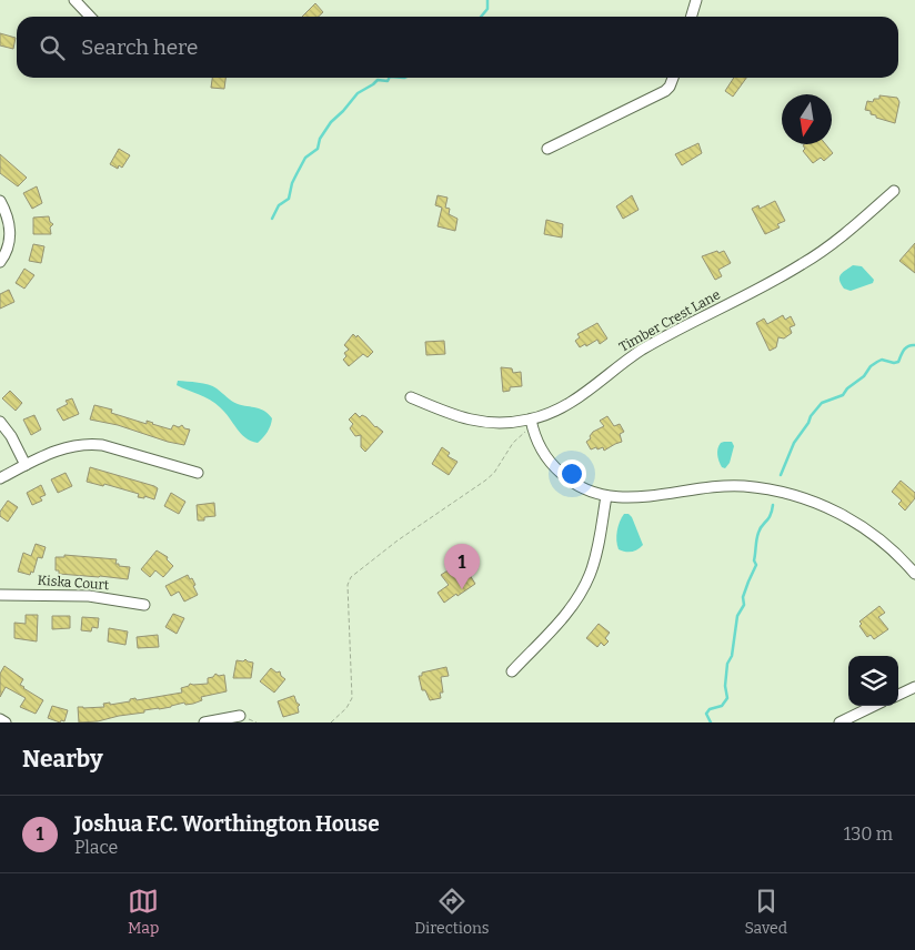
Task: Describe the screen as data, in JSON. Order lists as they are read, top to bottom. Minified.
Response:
{"streets":{"street":["Timber Crest Lane","Kiska Court"]},"north":"bottom","page":{"search":"Search here","pins":"1","heading":"Nearby","list":[{"mark":"1","name":"Joshua F.C. Worthington House","note":"Place","value":"130 m"}],"nav":["Map","Directions","Saved"]}}
